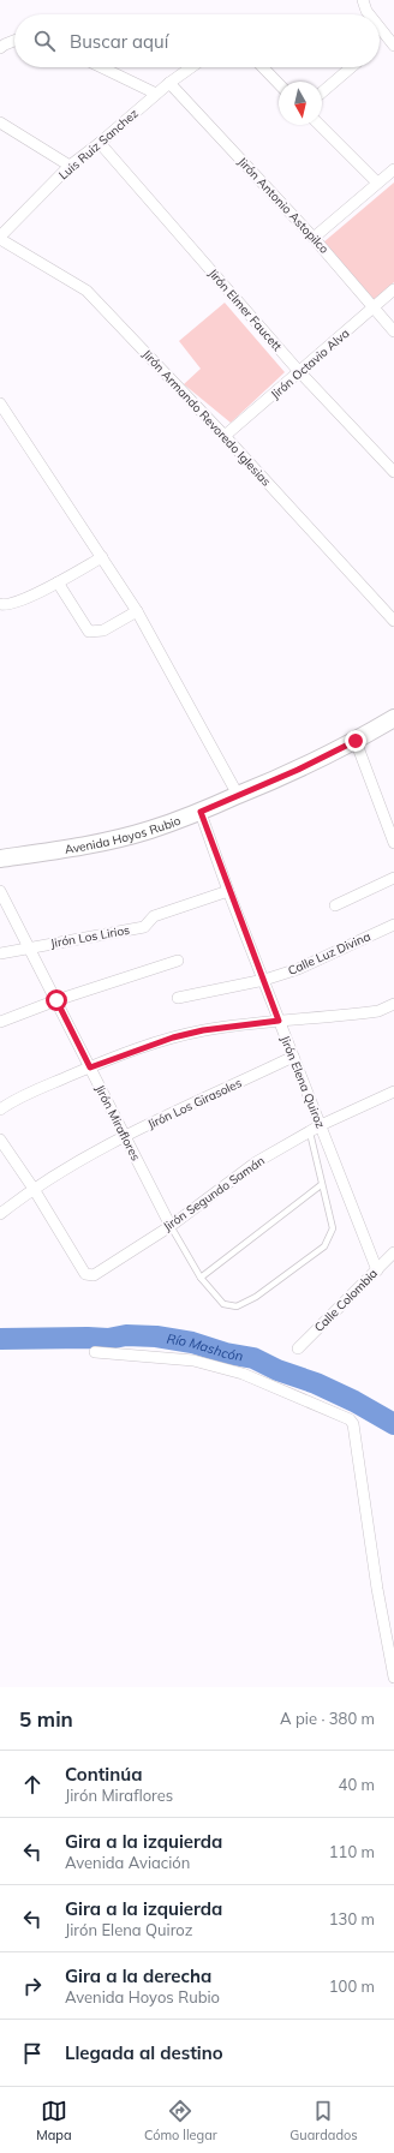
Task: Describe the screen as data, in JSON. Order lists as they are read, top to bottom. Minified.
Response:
{"streets":{"main road":["Avenida Hoyos Rubio"],"street":["Luis Ruiz Sanchez","Jirón Antonio Astopilco","Jirón Elmer Faucett","Jirón Octavio Alva","Jirón Armando Revoredo Iglesias","Jirón Los Lirios","Calle Luz Divina","Jirón Elena Quiroz","Jirón Los Girasoles","Jirón Miraflores","Jirón Segundo Samán","Calle Colombia"]},"crossings":[["Luis Ruiz Sanchez","Jirón Antonio Astopilco"],["Luis Ruiz Sanchez","Jirón Elmer Faucett"],["Luis Ruiz Sanchez","Jirón Armando Revoredo Iglesias"],["Jirón Antonio Astopilco","Jirón Octavio Alva"],["Jirón Elmer Faucett","Jirón Octavio Alva"],["Jirón Octavio Alva","Jirón Armando Revoredo Iglesias"],["Avenida Hoyos Rubio","Jirón Elena Quiroz"],["Jirón Los Lirios","Jirón Elena Quiroz"],["Jirón Los Lirios","Jirón Miraflores"],["Calle Luz Divina","Jirón Elena Quiroz"],["Jirón Elena Quiroz","Jirón Los Girasoles"],["Jirón Elena Quiroz","Jirón Segundo Samán"],["Jirón Elena Quiroz","Calle Colombia"],["Jirón Los Girasoles","Jirón Miraflores"],["Jirón Los Girasoles","Jirón Segundo Samán"],["Jirón Miraflores","Jirón Segundo Samán"]],"water":["Río Mashcón"],"north":"bottom","page":{"search":"Buscar aquí","heading":["5 min","A pie · 380 m"],"list":[["Continúa","Jirón Miraflores","40 m"],["Gira a la izquierda","Avenida Aviación","110 m"],["Gira a la izquierda","Jirón Elena Quiroz","130 m"],["Gira a la derecha","Avenida Hoyos Rubio","100 m"],"Llegada al destino"],"nav":["Mapa","Cómo llegar","Guardados"]}}
